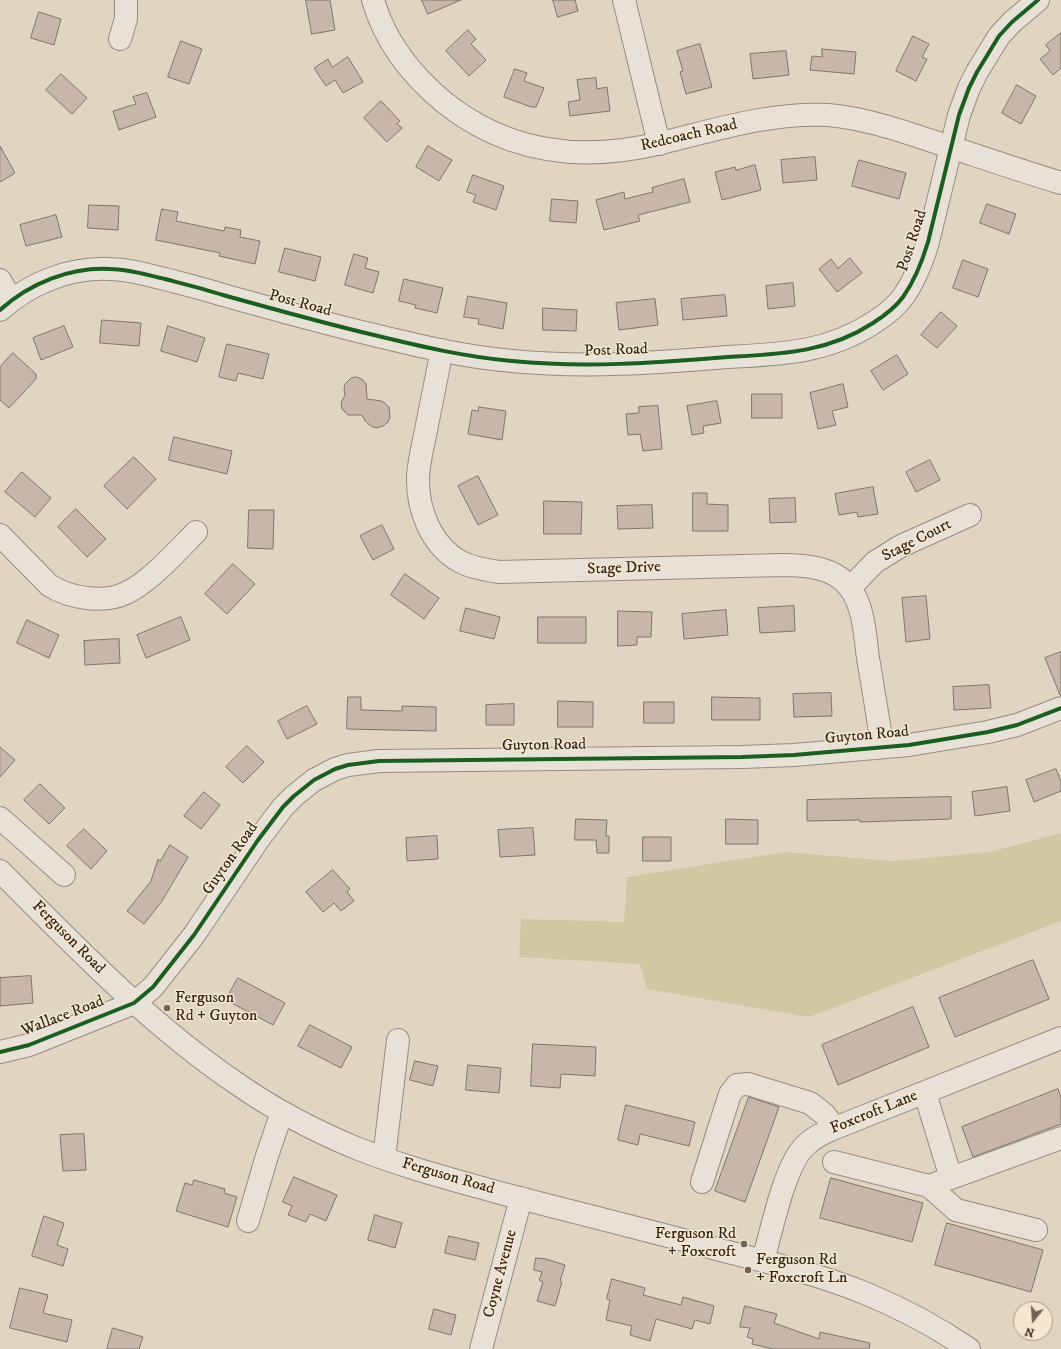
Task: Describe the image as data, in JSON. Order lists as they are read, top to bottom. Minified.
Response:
{"streets":{"street":["Redcoach Road","Post Road","Stage Court","Stage Drive","Guyton Road","Ferguson Road","Wallace Road","Foxcroft Lane","Coyne Avenue"]},"crossings":[["Redcoach Road","Post Road"],["Post Road","Stage Drive"],["Stage Court","Stage Drive"],["Stage Drive","Guyton Road"],["Guyton Road","Ferguson Road"],["Guyton Road","Wallace Road"],["Ferguson Road","Wallace Road"],["Ferguson Road","Foxcroft Lane"],["Ferguson Road","Coyne Avenue"]],"places":["Ferguson Rd + Guyton","Ferguson Rd + Foxcroft","Ferguson Rd + Foxcroft Ln"],"north":"bottom"}
